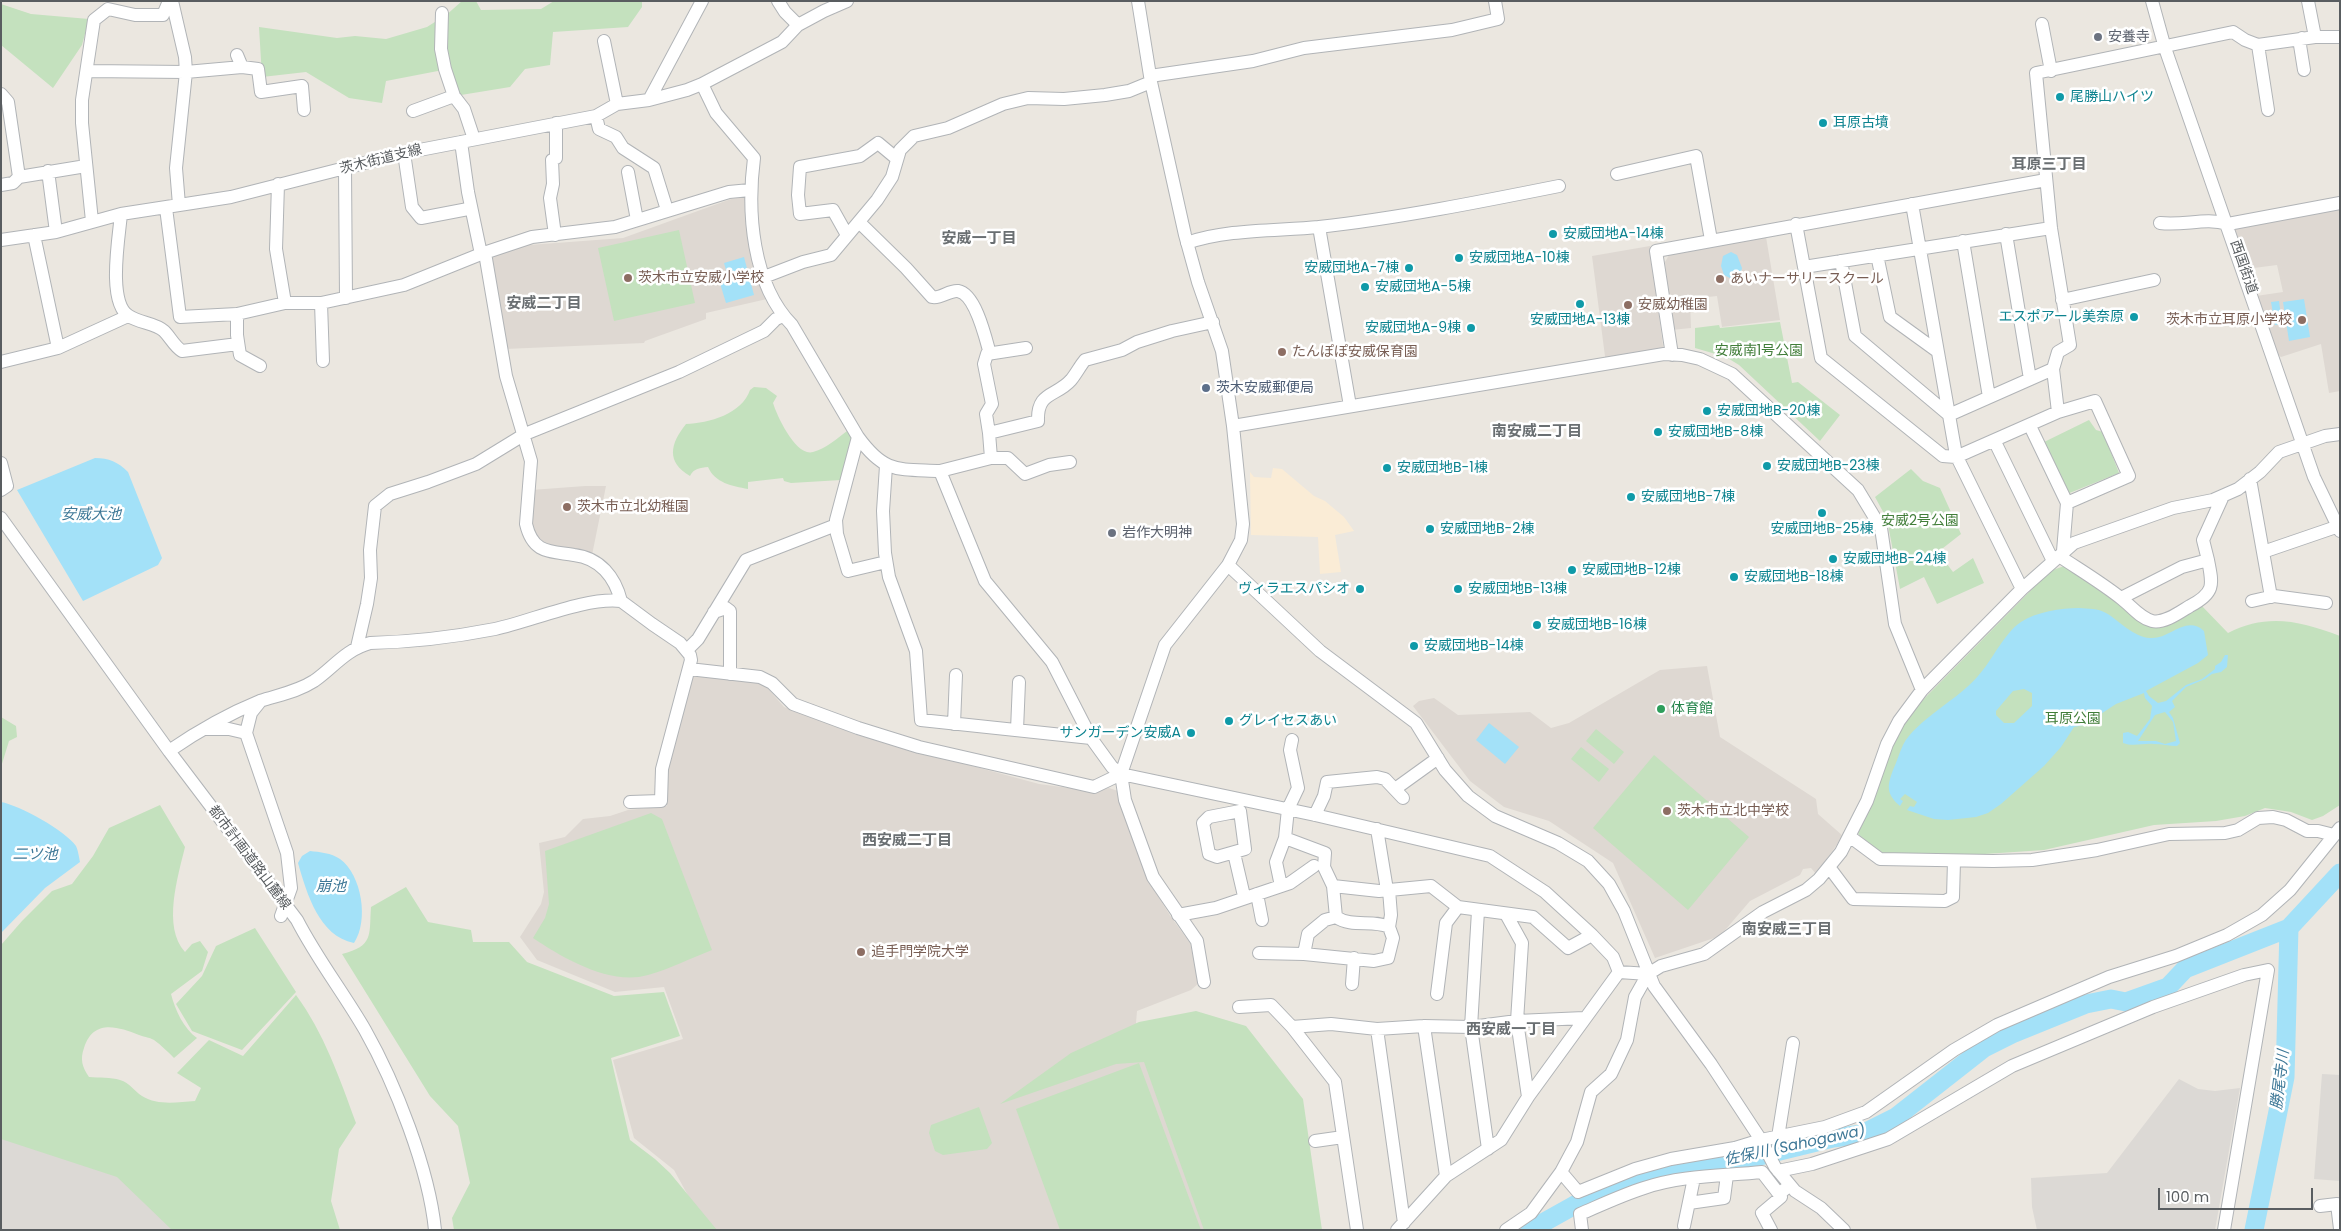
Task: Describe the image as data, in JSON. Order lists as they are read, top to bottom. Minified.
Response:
{"streets":{"street":["茨木街道支線","西国街道","都市計画道路山麓線"]},"districts":["耳原三丁目","安威一丁目","安威二丁目","南安威二丁目","西安威二丁目","南安威三丁目","西安威一丁目"],"water":["安威大池","二ツ池","崩池","勝尾寺川","佐保川 (Sahogawa)"],"parks":["安威南1号公園","安威2号公園","耳原公園"],"places":["安養寺","尾勝山ハイツ","耳原古墳","安威団地A-14棟","安威団地A-10棟","安威団地A-7棟","茨木市立安威小学校","あいナーサリースクール","安威団地A-5棟","安威団地A-13棟","安威幼稚園","エスポアール美奈原","茨木市立耳原小学校","安威団地A-9棟","たんぽぽ安威保育園","茨木安威郵便局","安威団地B-20棟","安威団地B-8棟","安威団地B-23棟","安威団地B-1棟","安威団地B-7棟","茨木市立北幼稚園","安威団地B-25棟","安威団地B-2棟","岩作大明神","安威団地B-24棟","安威団地B-12棟","安威団地B-18棟","ヴィラエスパシオ","安威団地B-13棟","安威団地B-16棟","安威団地B-14棟","体育館","グレイセスあい","サンガーデン安威A","茨木市立北中学校","追手門学院大学"],"scale_bar":"100 m"}
